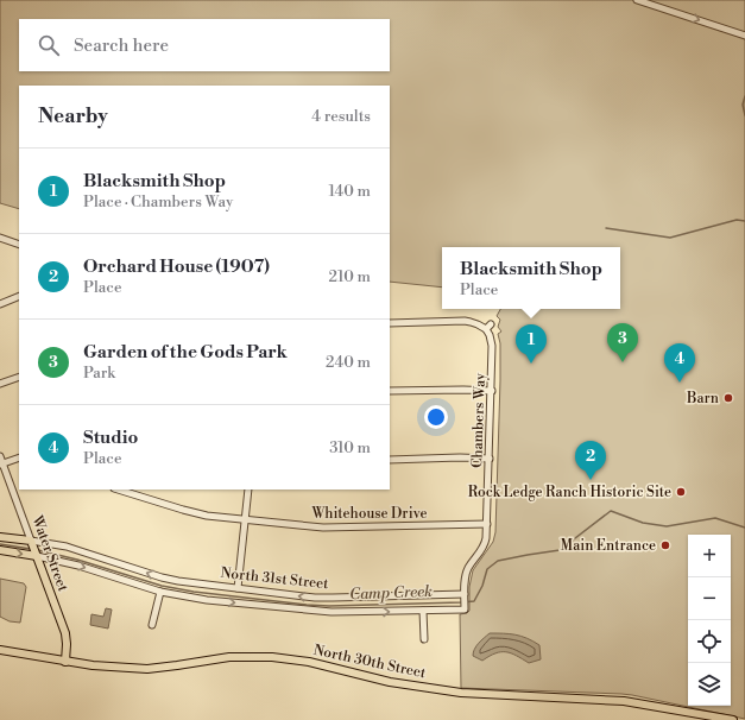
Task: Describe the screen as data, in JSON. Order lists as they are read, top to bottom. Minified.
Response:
{"streets":{"main road":["Water Street","North 31st Street","North 30th Street"],"street":["Chambers Way","Whitehouse Drive"]},"crossings":[["Chambers Way","Whitehouse Drive"],["Chambers Way","North 31st Street"],["Water Street","North 31st Street"],["Water Street","North 30th Street"]],"water":["Camp Creek"],"places":["Barn","Rock Ledge Ranch Historic Site","Main Entrance"],"page":{"search":"Search here","heading":["Nearby","4 results"],"list":[{"mark":"1","name":"Blacksmith Shop","note":"Place · Chambers Way","value":"140 m"},{"mark":"2","name":"Orchard House (1907)","note":"Place","value":"210 m"},{"mark":"3","name":"Garden of the Gods Park","note":"Park","value":"240 m"},{"mark":"4","name":"Studio","note":"Place","value":"310 m"}],"popup":["Blacksmith Shop","Place"],"pins":["3","1","4","2"],"map_buttons":["+","−"]}}
